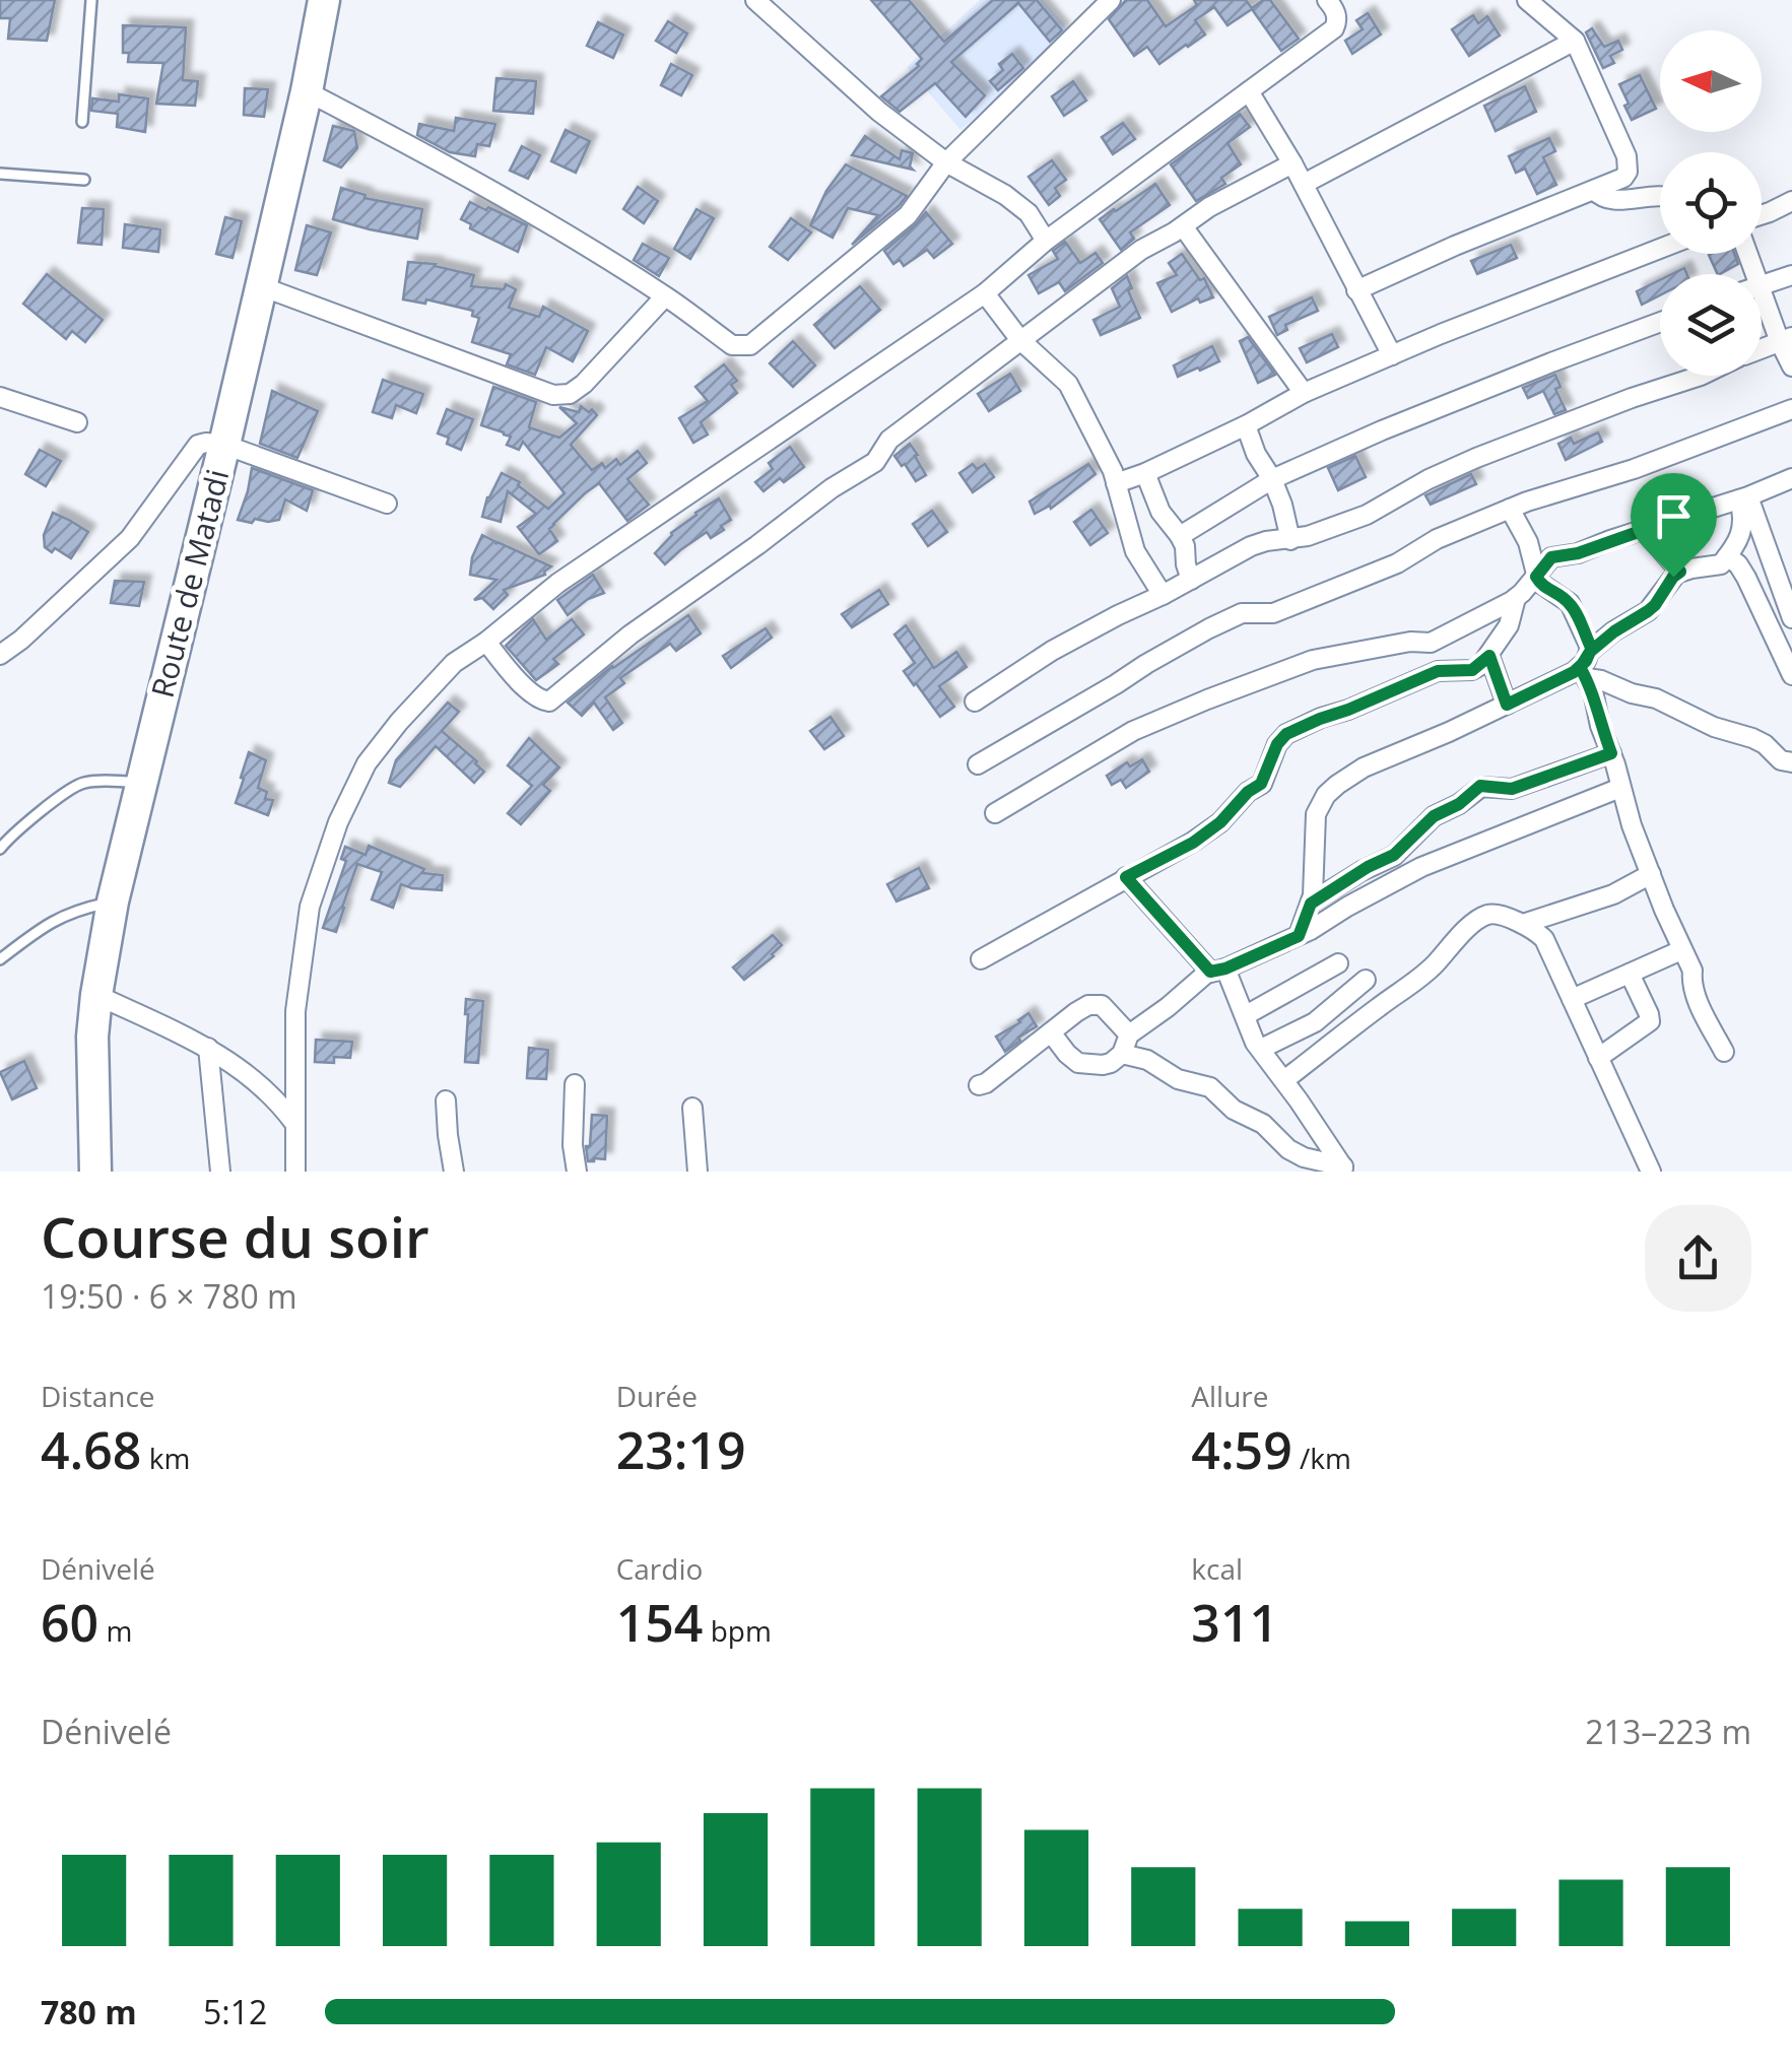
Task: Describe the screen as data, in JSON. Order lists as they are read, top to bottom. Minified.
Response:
{"streets":{"highway":["Route de Matadi"]},"north":"left","page":{"heading":["Course du soir","19:50 · 6 × 780 m"],"stats":[["Distance","4.68 km"],["Durée","23:19"],["Allure","4:59 /km"],["Dénivelé","60 m"],["Cardio","154 bpm"],["kcal","311"]],"chart":["Dénivelé","213–223 m"],"list":[{"name":"780 m","note":"5:12"}]}}
